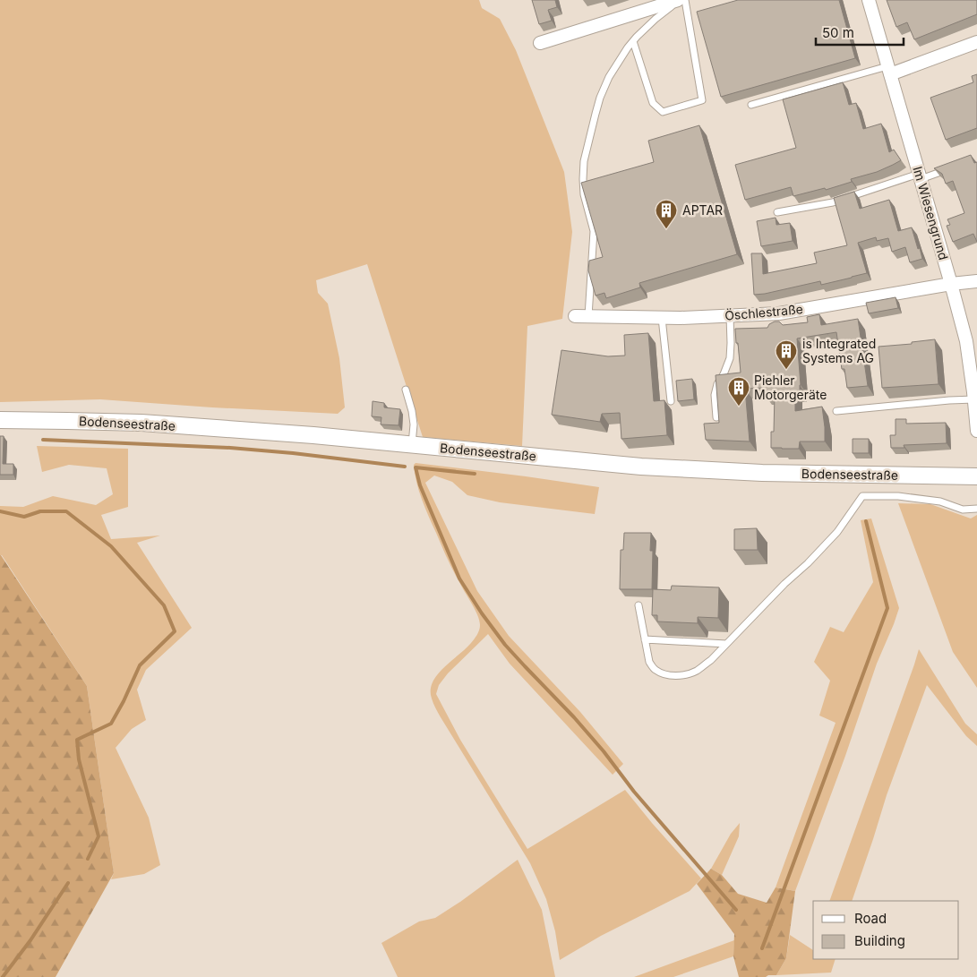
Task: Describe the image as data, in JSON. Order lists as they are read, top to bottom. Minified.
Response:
{"streets":{"street":["Im Wiesengrund","Öschlestraße","Bodenseestraße"]},"crossings":[["Im Wiesengrund","Öschlestraße"]],"places":{"building":["APTAR","is Integrated Systems AG","Piehler Motorgeräte"]},"legend":["Road","Building"],"scale_bar":"50 m"}
